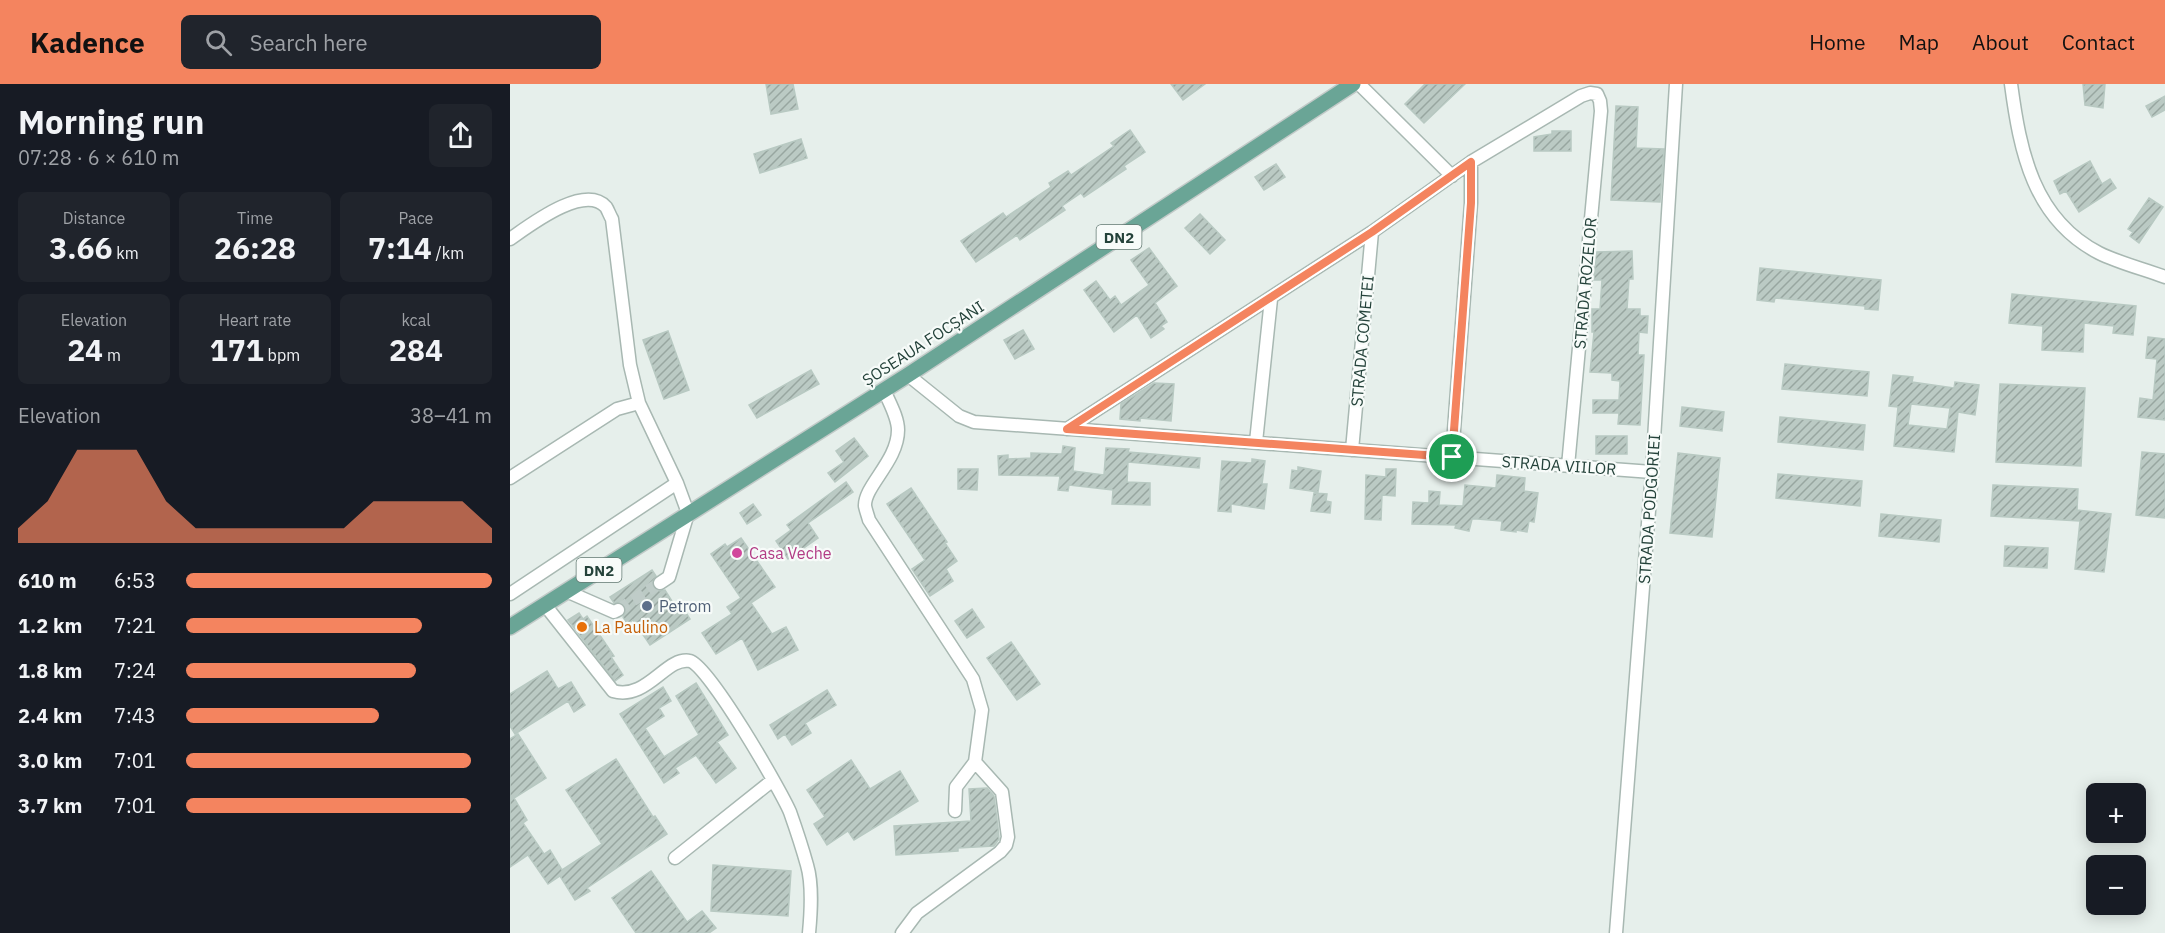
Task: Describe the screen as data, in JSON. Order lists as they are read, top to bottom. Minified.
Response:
{"streets":{"main road":["DN2","ȘOSEAUA FOCȘANI"],"street":["STRADA ROZELOR","STRADA COMETEI","STRADA VIILOR","STRADA PODGORIEI"]},"crossings":[["STRADA ROZELOR","STRADA VIILOR"],["STRADA COMETEI","STRADA VIILOR"],["ȘOSEAUA FOCȘANI","STRADA VIILOR"],["STRADA VIILOR","STRADA PODGORIEI"]],"places":["Casa Veche","Petrom","La Paulino"],"page":{"header":"Kadence","search":"Search here","nav":["Home","Map","About","Contact"],"heading":["Morning run","07:28 · 6 × 610 m"],"stats":[["Distance","3.66 km"],["Time","26:28"],["Pace","7:14 /km"],["Elevation","24 m"],["Heart rate","171 bpm"],["kcal","284"]],"chart":["Elevation","38–41 m"],"list":[{"name":"610 m","note":"6:53"},{"name":"1.2 km","note":"7:21"},{"name":"1.8 km","note":"7:24"},{"name":"2.4 km","note":"7:43"},{"name":"3.0 km","note":"7:01"},{"name":"3.7 km","note":"7:01"}],"map_buttons":["+","−"]}}
